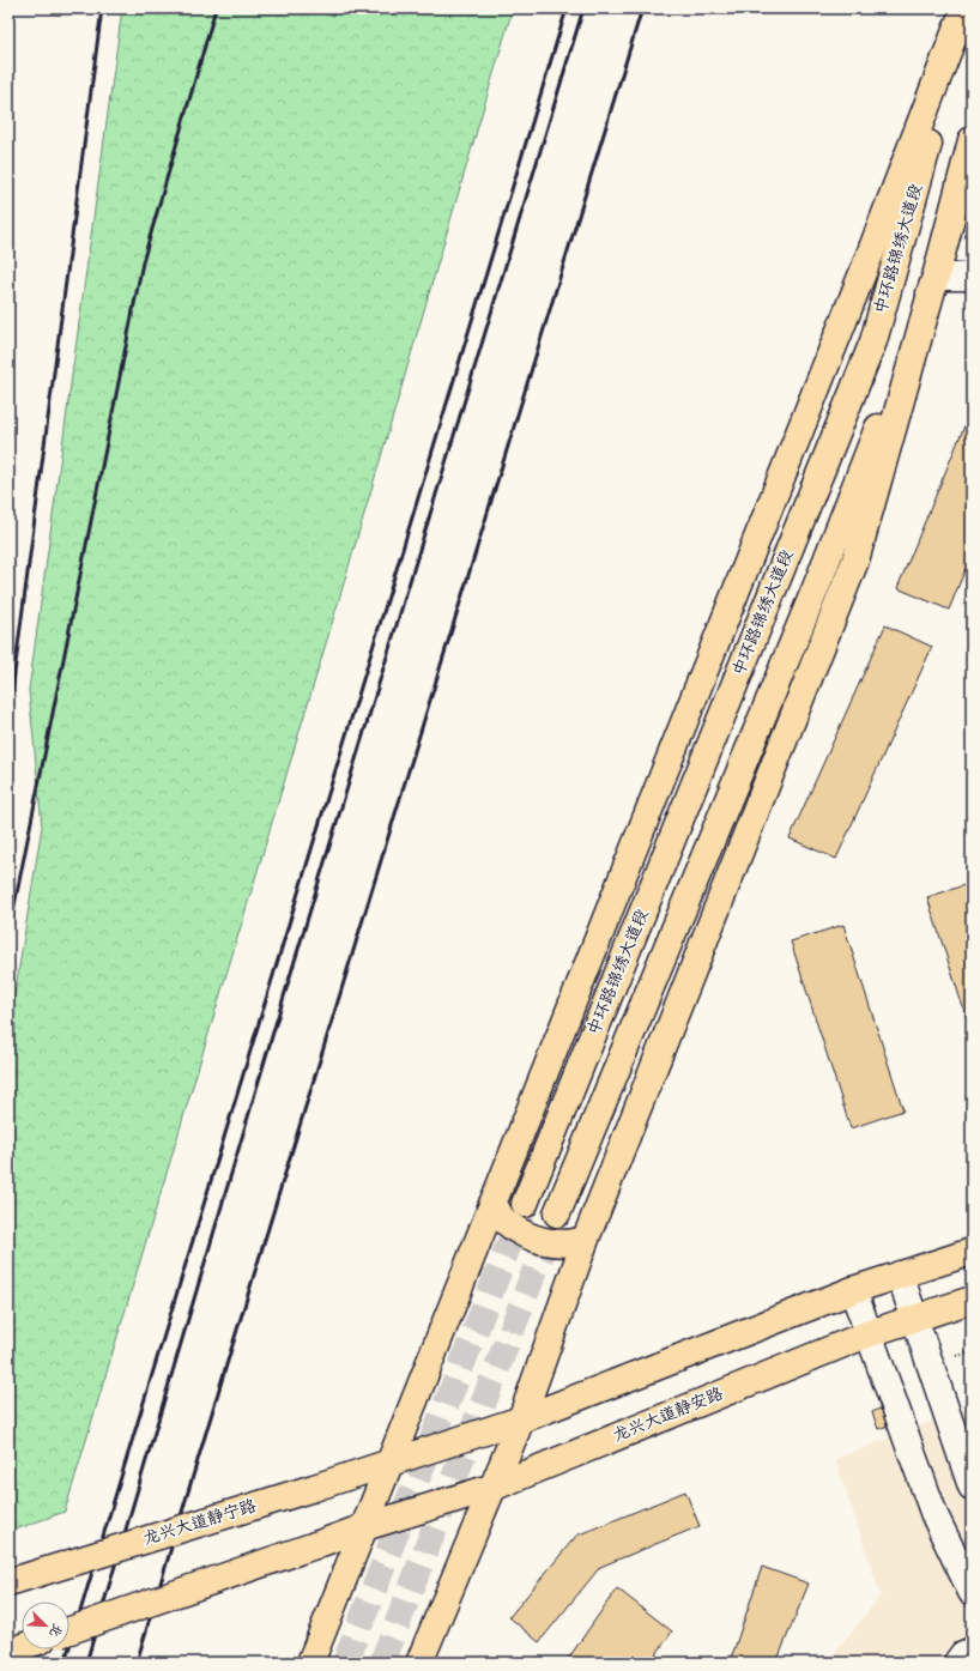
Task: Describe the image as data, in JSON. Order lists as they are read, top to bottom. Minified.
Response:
{"streets":{"main road":["中环路锦绣大道段","龙兴大道静安路","龙兴大道静宁路"]},"north":"bottom right"}
